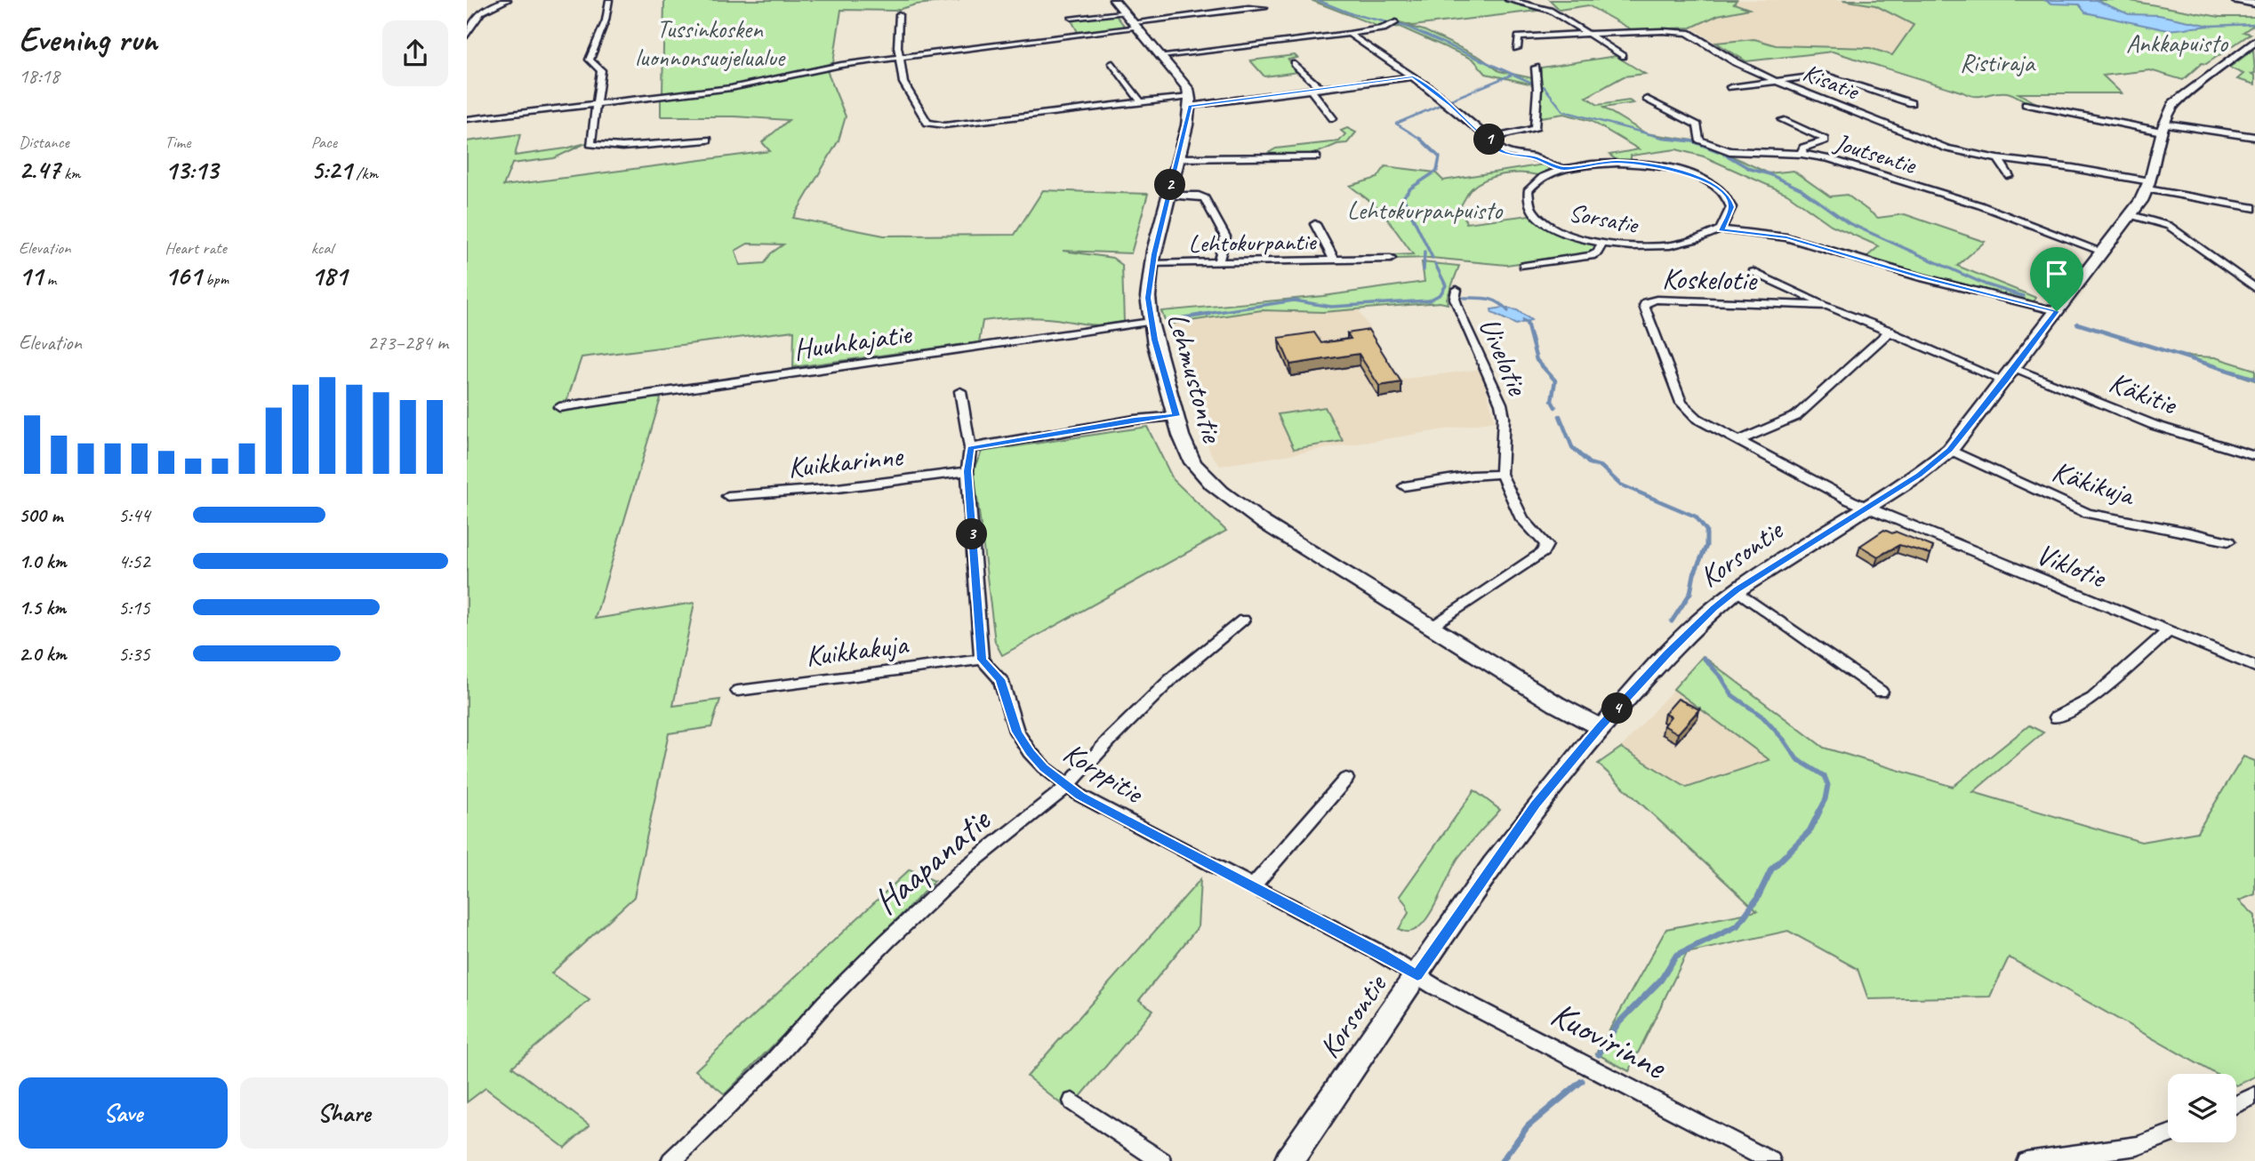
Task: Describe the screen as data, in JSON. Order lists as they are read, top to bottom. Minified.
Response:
{"streets":{"main road":["Lehmustontie","Korsontie"],"street":["Kisatie","Joutsentie","Sorsatie","Lehtokurpantie","Koskelotie","Huuhkajatie","Uivelotie","Käkitie","Kuikkarinne","Käkikuja","Viklotie","Kuikkakuja","Korppitie","Haapanatie","Kuovirinne"]},"crossings":[["Kisatie","Korsontie"],["Joutsentie","Korsontie"],["Sorsatie","Korsontie"],["Lehtokurpantie","Lehmustontie"],["Koskelotie","Käkitie"],["Koskelotie","Korsontie"],["Koskelotie","Viklotie"],["Huuhkajatie","Lehmustontie"],["Uivelotie","Lehmustontie"],["Lehmustontie","Korsontie"],["Käkitie","Korsontie"],["Käkikuja","Korsontie"],["Korsontie","Viklotie"],["Korsontie","Korppitie"],["Korsontie","Kuovirinne"],["Kuikkakuja","Korppitie"],["Korppitie","Haapanatie"],["Korppitie","Kuovirinne"]],"parks":["Tussinkosken luonnonsuojelualue","Ankkapuisto","Ristiraja","Lehtokurpanpuisto"],"page":{"heading":["Evening run","18:18"],"stats":[["Distance","2.47 km"],["Time","13:13"],["Pace","5:21 /km"],["Elevation","11 m"],["Heart rate","161 bpm"],["kcal","181"]],"pins":["1","2","3","4"],"chart":["Elevation","273–284 m"],"list":[{"name":"500 m","note":"5:44"},{"name":"1.0 km","note":"4:52"},{"name":"1.5 km","note":"5:15"},{"name":"2.0 km","note":"5:35"}],"buttons":["Save","Share"]}}
